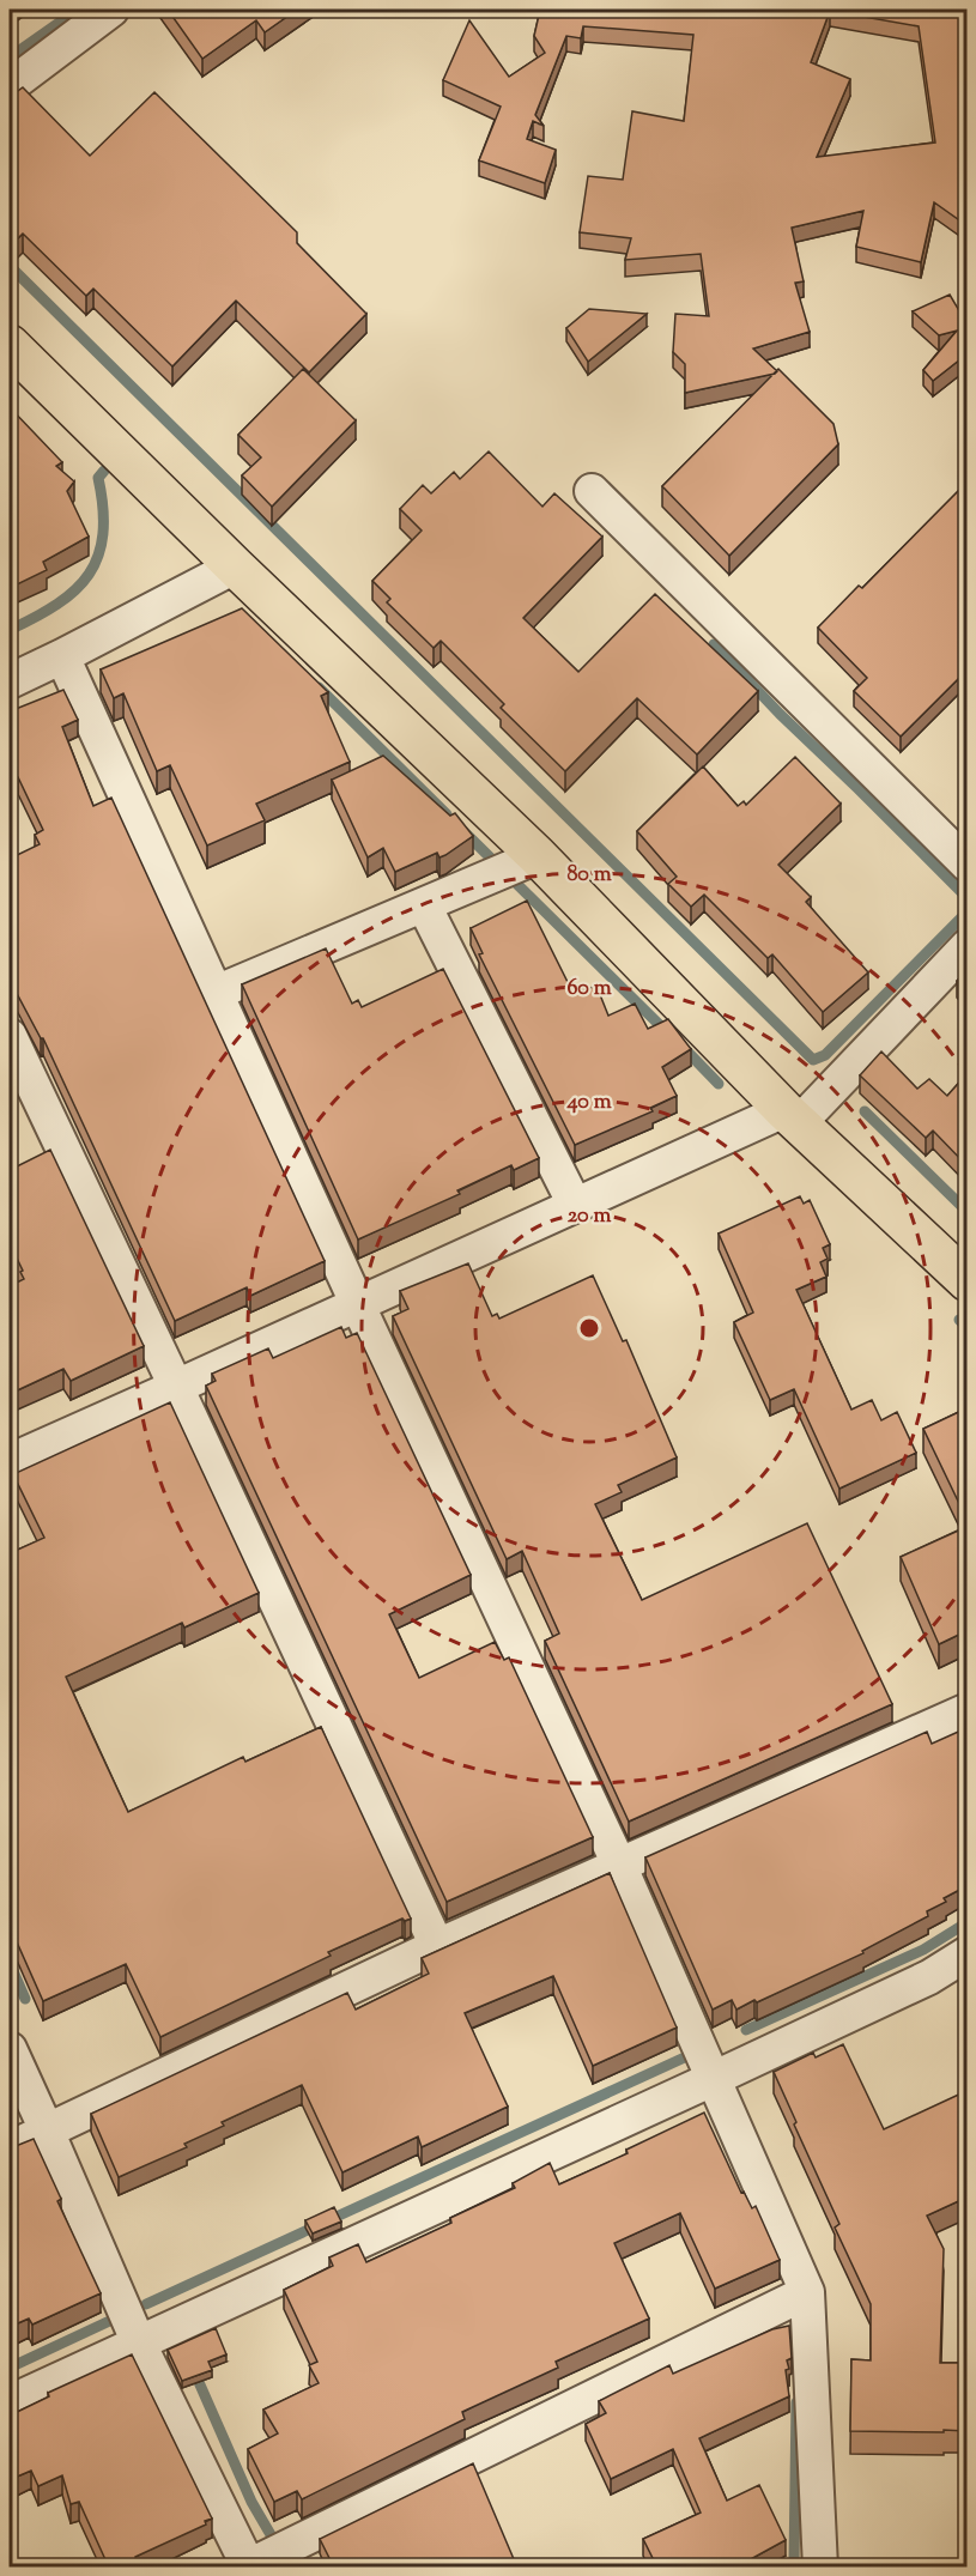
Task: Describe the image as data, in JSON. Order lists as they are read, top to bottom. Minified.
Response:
{"rings":["80 m","60 m","40 m","20 m"]}
